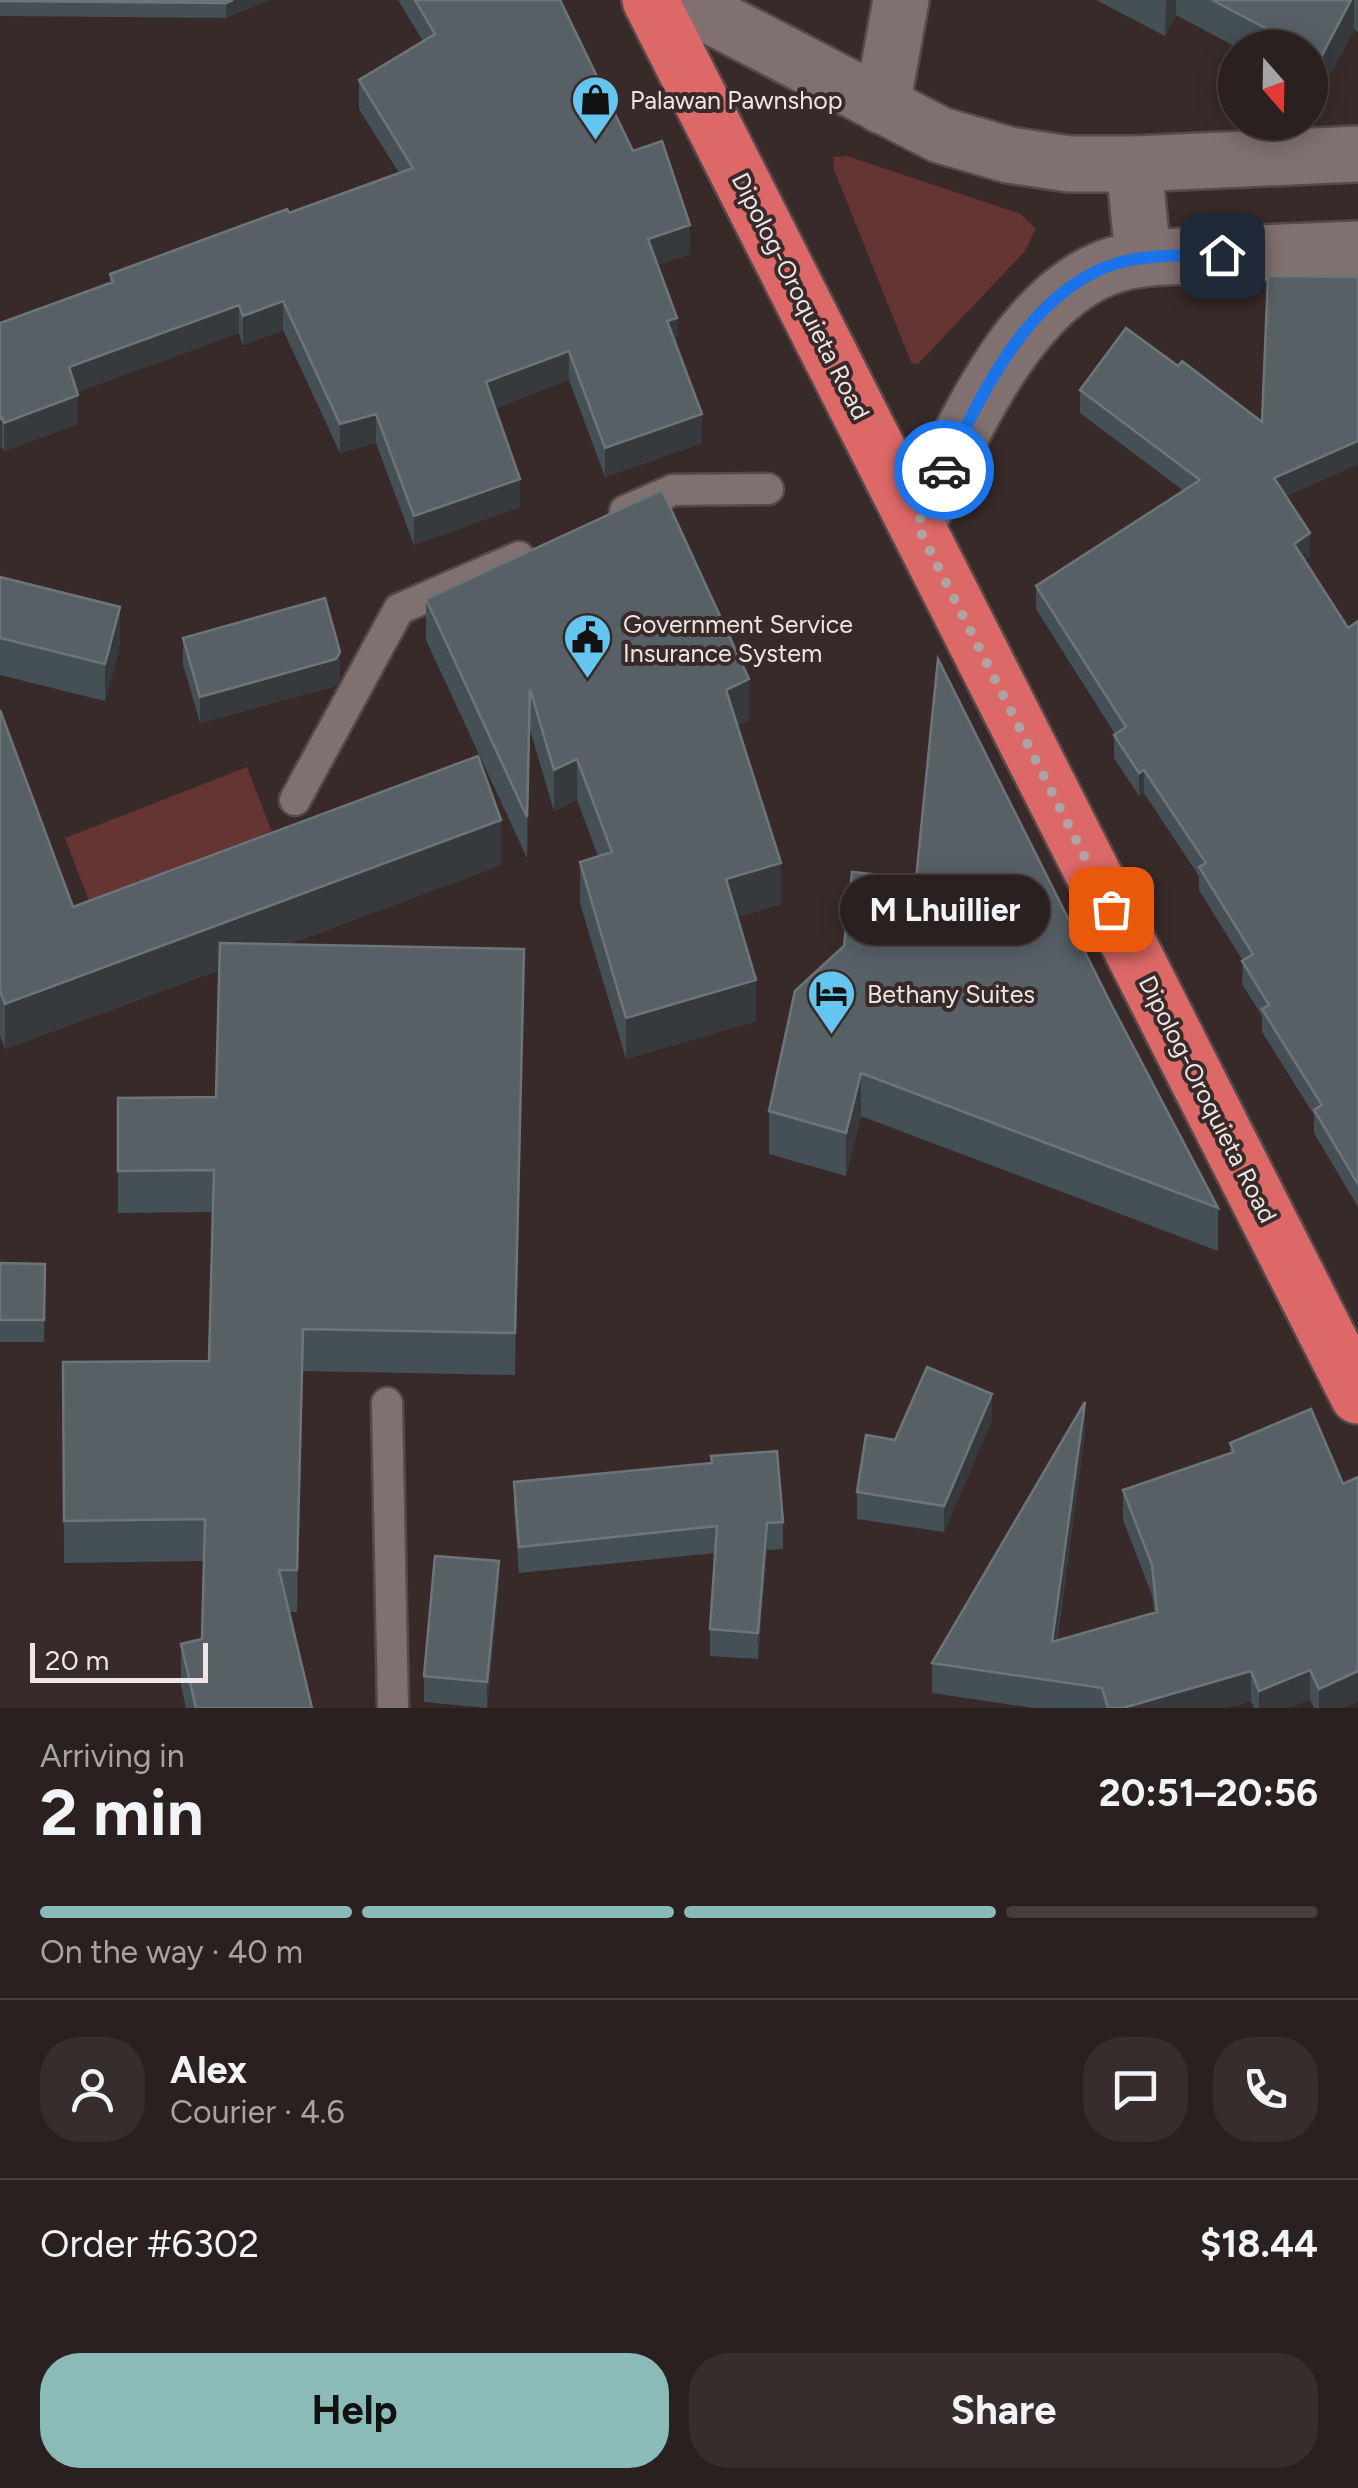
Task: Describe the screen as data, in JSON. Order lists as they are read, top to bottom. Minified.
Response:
{"streets":{"highway":["Dipolog-Oroquieta Road"]},"places":{"shop":["Palawan Pawnshop"],"public building":["Government Service Insurance System"],"other":["M Lhuillier"],"hotel":["Bethany Suites"]},"scale_bar":"20 m","north":"bottom","page":{"bubble":"M Lhuillier","scale":"20 m","heading":["2 min","Arriving in","20:51–20:56"],"panel":["Alex","Courier · 4.6","Order #6302","$18.44"],"bar":"On the way · 40 m","buttons":["Help","Share"]}}
